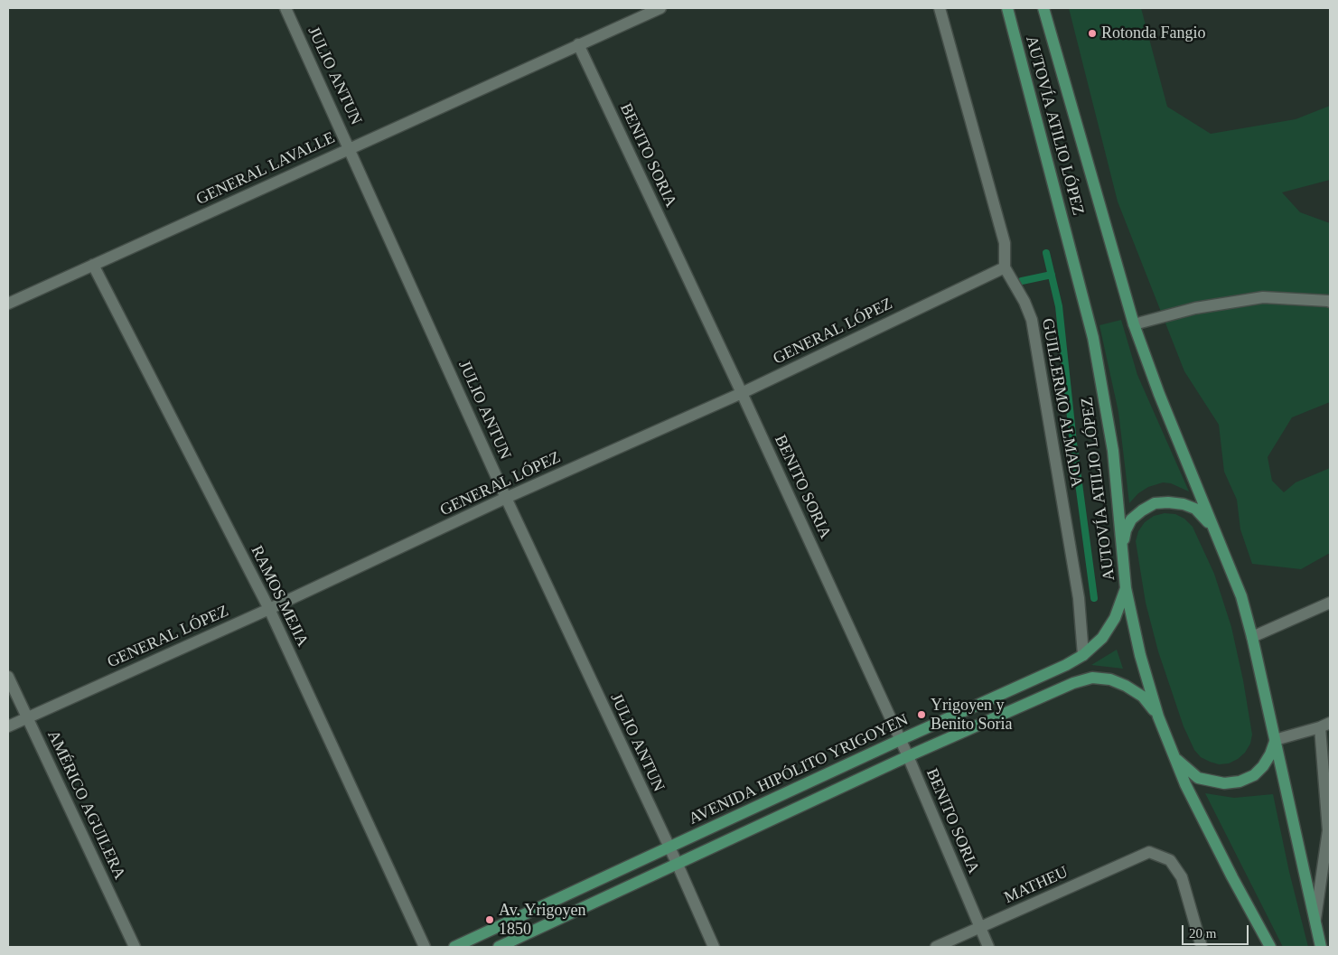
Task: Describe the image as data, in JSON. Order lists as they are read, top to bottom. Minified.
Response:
{"streets":{"main road":["AUTOVÍA ATILIO LÓPEZ","AVENIDA HIPÓLITO YRIGOYEN"],"street":["JULIO ANTUN","BENITO SORIA","GENERAL LAVALLE","GENERAL LÓPEZ","GUILLERMO ALMADA","RAMOS MEJIA","AMÉRICO AGUILERA","MATHEU"]},"crossings":[["JULIO ANTUN","GENERAL LAVALLE"],["JULIO ANTUN","GENERAL LÓPEZ"],["JULIO ANTUN","AVENIDA HIPÓLITO YRIGOYEN"],["AUTOVÍA ATILIO LÓPEZ","AVENIDA HIPÓLITO YRIGOYEN"],["BENITO SORIA","GENERAL LAVALLE"],["BENITO SORIA","GENERAL LÓPEZ"],["BENITO SORIA","AVENIDA HIPÓLITO YRIGOYEN"],["BENITO SORIA","MATHEU"],["GENERAL LAVALLE","RAMOS MEJIA"],["GENERAL LÓPEZ","GUILLERMO ALMADA"],["GENERAL LÓPEZ","RAMOS MEJIA"],["GENERAL LÓPEZ","AMÉRICO AGUILERA"],["GUILLERMO ALMADA","AVENIDA HIPÓLITO YRIGOYEN"]],"places":["Rotonda Fangio","Yrigoyen y Benito Soria","Av. Yrigoyen 1850"],"scale_bar":"20 m"}
